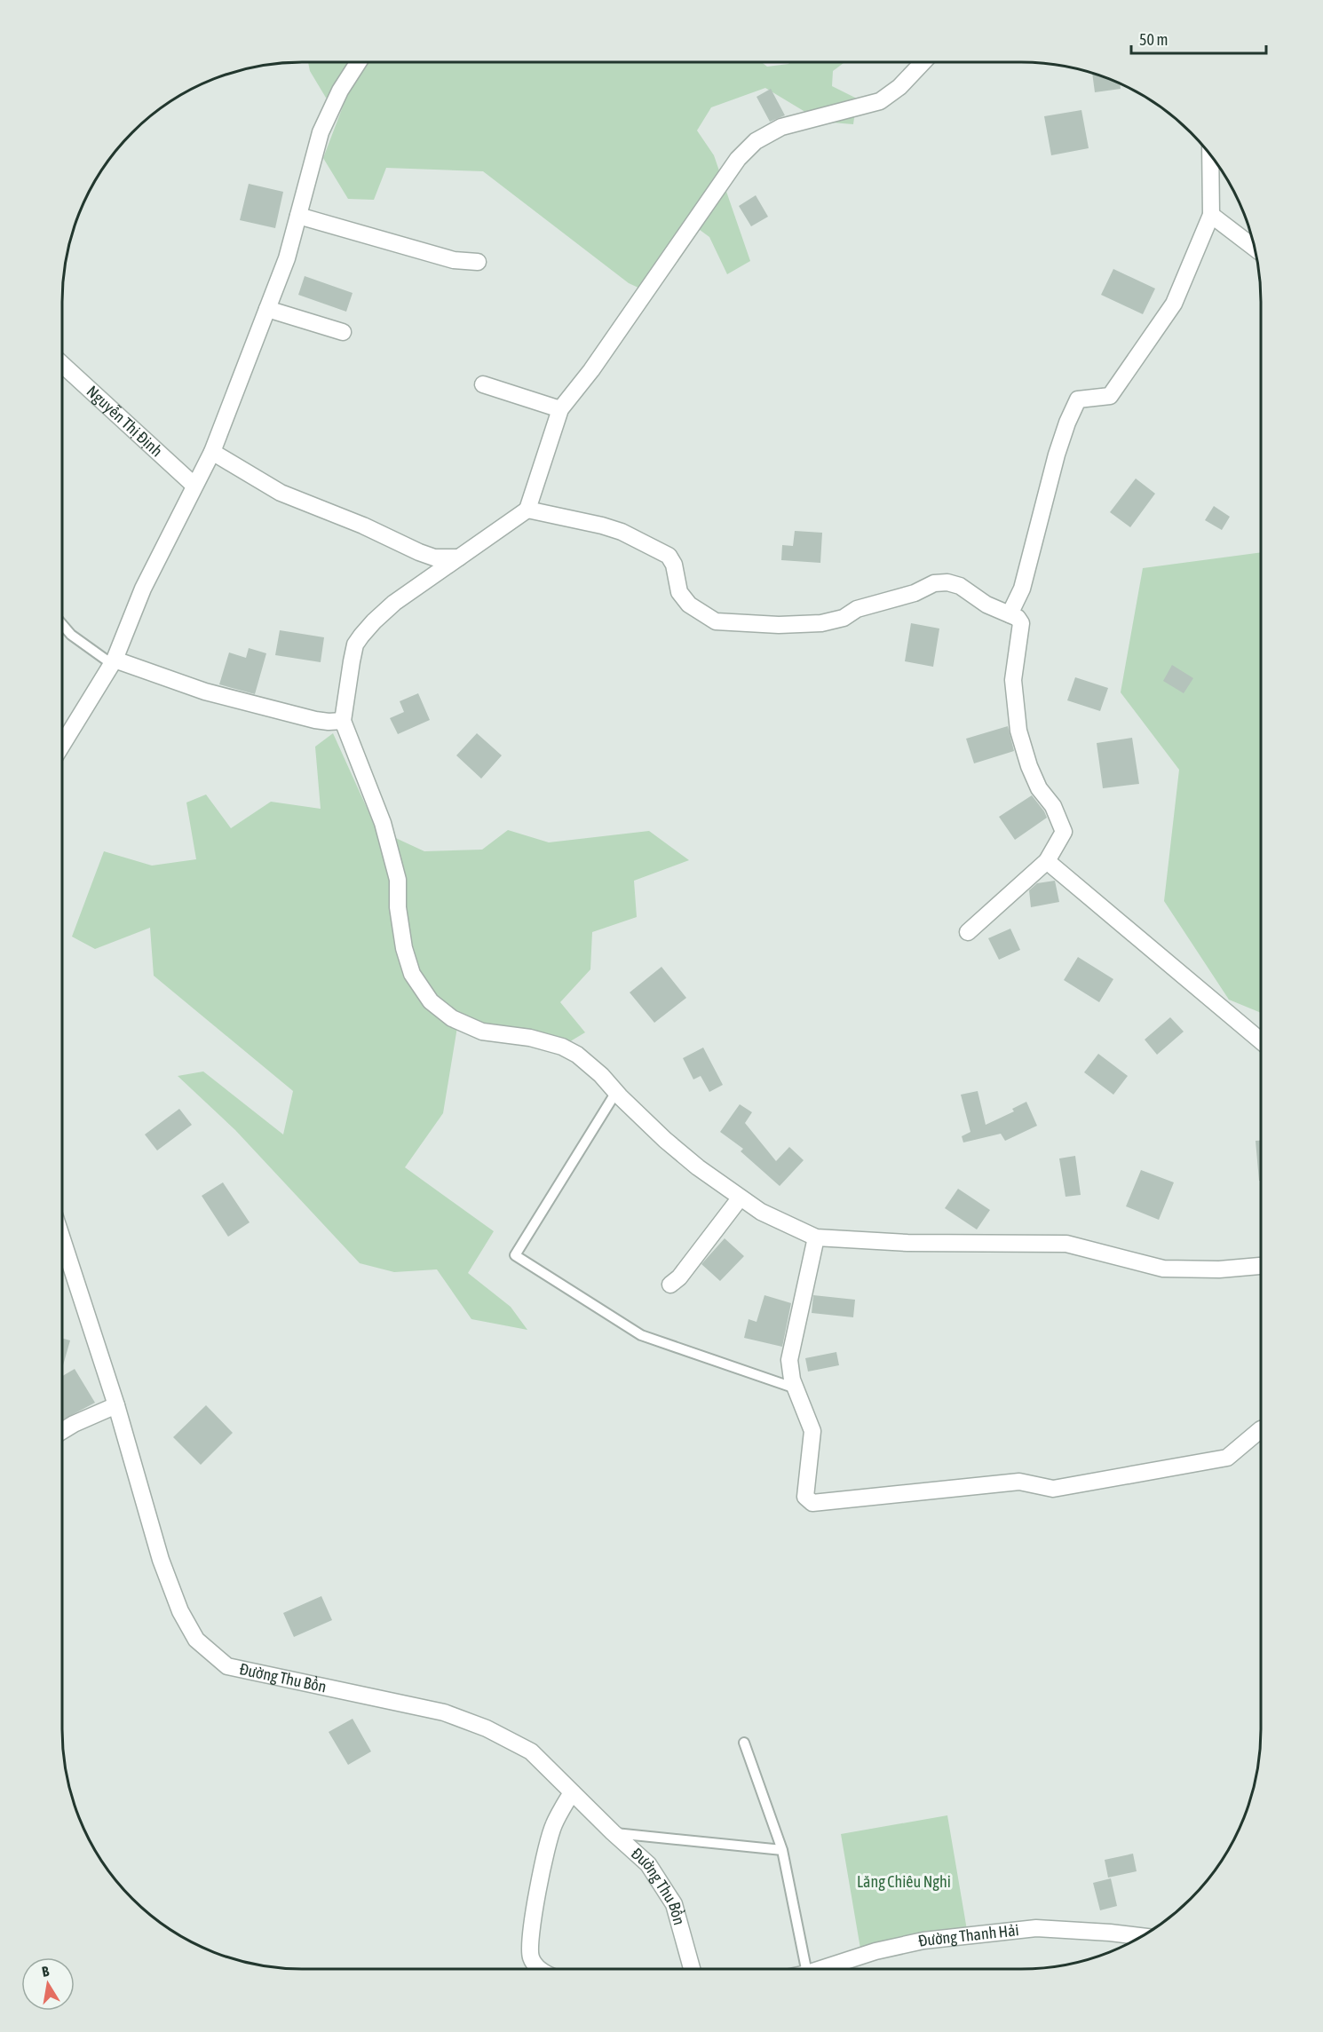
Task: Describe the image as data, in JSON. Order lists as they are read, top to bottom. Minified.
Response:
{"streets":{"street":["Nguyễn Thị Định","Đường Thu Bồn","Đường Thanh Hải"]},"parks":["Lăng Chiêu Nghi"],"scale_bar":"50 m","north":"top"}
